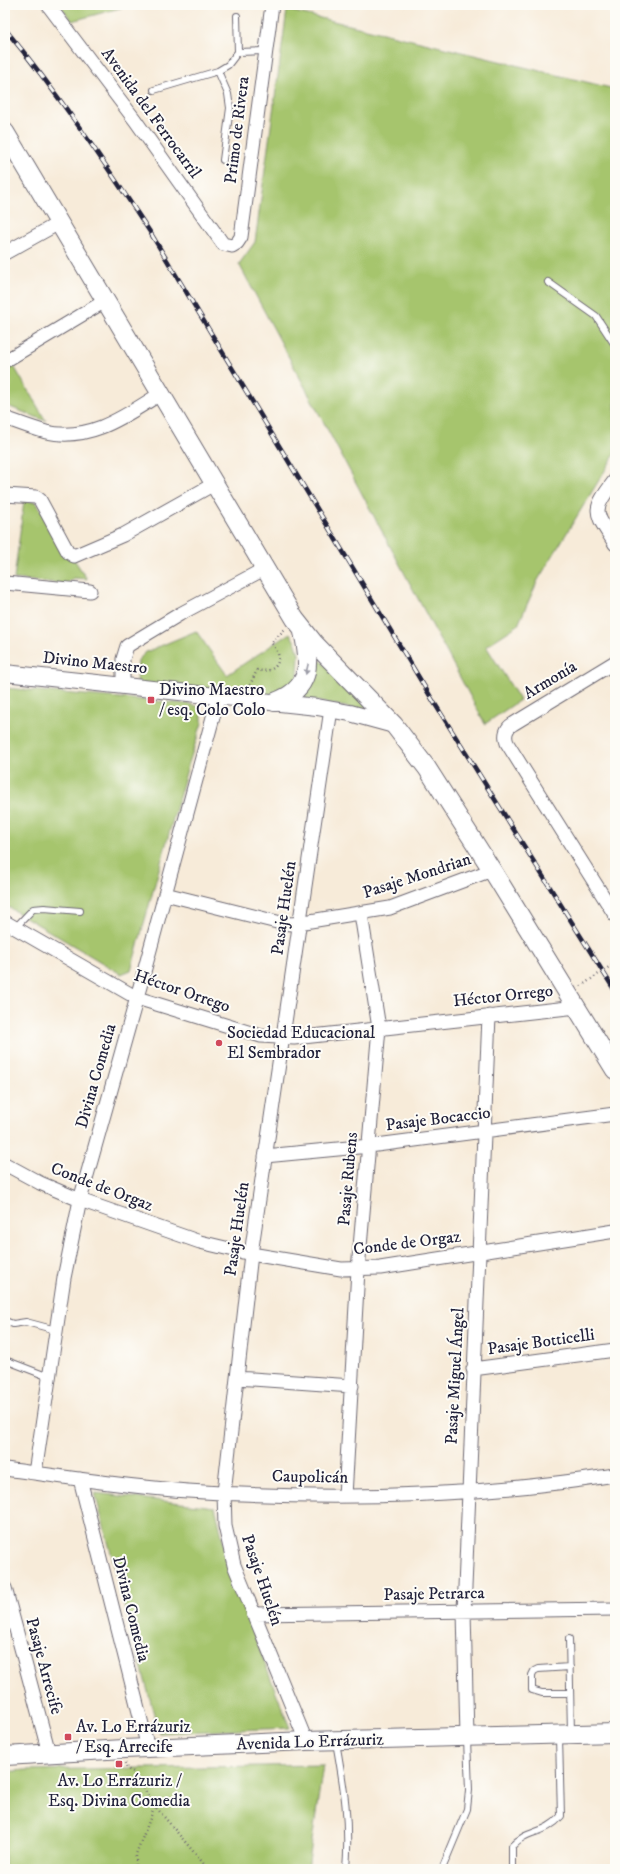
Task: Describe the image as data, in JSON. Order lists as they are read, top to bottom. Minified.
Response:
{"streets":{"main road":["Avenida Lo Errázuriz"],"street":["Avenida del Ferrocarril","Primo de Rivera","Divino Maestro","Armonía","Pasaje Mondrian","Pasaje Huelén","Héctor Orrego","Divina Comedia","Pasaje Bocaccio","Pasaje Rubens","Conde de Orgaz","Pasaje Botticelli","Pasaje Miguel Ángel","Caupolicán","Pasaje Petrarca","Pasaje Arrecife"]},"crossings":[["Avenida del Ferrocarril","Primo de Rivera"],["Divino Maestro","Pasaje Huelén"],["Divino Maestro","Divina Comedia"],["Pasaje Mondrian","Pasaje Huelén"],["Pasaje Mondrian","Divina Comedia"],["Pasaje Mondrian","Pasaje Rubens"],["Pasaje Huelén","Héctor Orrego"],["Pasaje Huelén","Pasaje Bocaccio"],["Pasaje Huelén","Conde de Orgaz"],["Pasaje Huelén","Caupolicán"],["Pasaje Huelén","Pasaje Petrarca"],["Pasaje Huelén","Avenida Lo Errázuriz"],["Héctor Orrego","Divina Comedia"],["Héctor Orrego","Pasaje Rubens"],["Héctor Orrego","Pasaje Miguel Ángel"],["Divina Comedia","Conde de Orgaz"],["Divina Comedia","Caupolicán"],["Divina Comedia","Avenida Lo Errázuriz"],["Pasaje Bocaccio","Pasaje Rubens"],["Pasaje Bocaccio","Pasaje Miguel Ángel"],["Pasaje Rubens","Conde de Orgaz"],["Pasaje Rubens","Caupolicán"],["Conde de Orgaz","Pasaje Miguel Ángel"],["Pasaje Botticelli","Pasaje Miguel Ángel"],["Pasaje Miguel Ángel","Caupolicán"],["Pasaje Miguel Ángel","Pasaje Petrarca"],["Pasaje Miguel Ángel","Avenida Lo Errázuriz"],["Pasaje Arrecife","Avenida Lo Errázuriz"]],"places":{"transit":["Divino Maestro / esq. Colo Colo","Av. Lo Errázuriz / Esq. Arrecife","Av. Lo Errázuriz / Esq. Divina Comedia"],"other":["Sociedad Educacional El Sembrador"]}}
